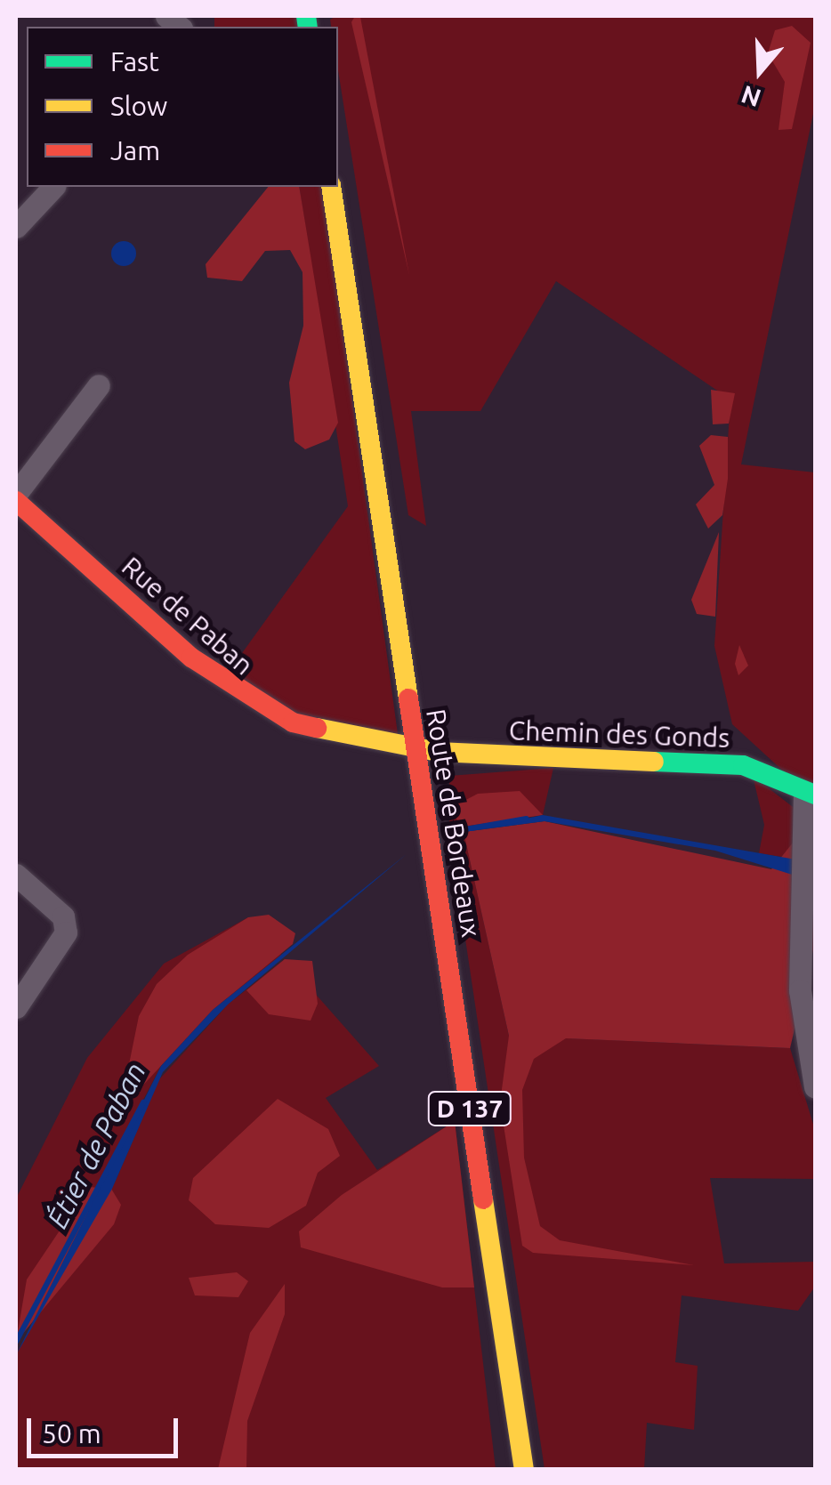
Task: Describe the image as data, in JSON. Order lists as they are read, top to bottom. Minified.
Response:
{"streets":{"main road":["Rue de Paban","Chemin des Gonds","Route de Bordeaux","D 137"]},"crossings":[["Rue de Paban","Chemin des Gonds"],["Rue de Paban","Route de Bordeaux"],["Chemin des Gonds","Route de Bordeaux"]],"water":["Étier de Paban"],"legend":["Fast","Slow","Jam"],"scale_bar":"50 m","north":"bottom"}
